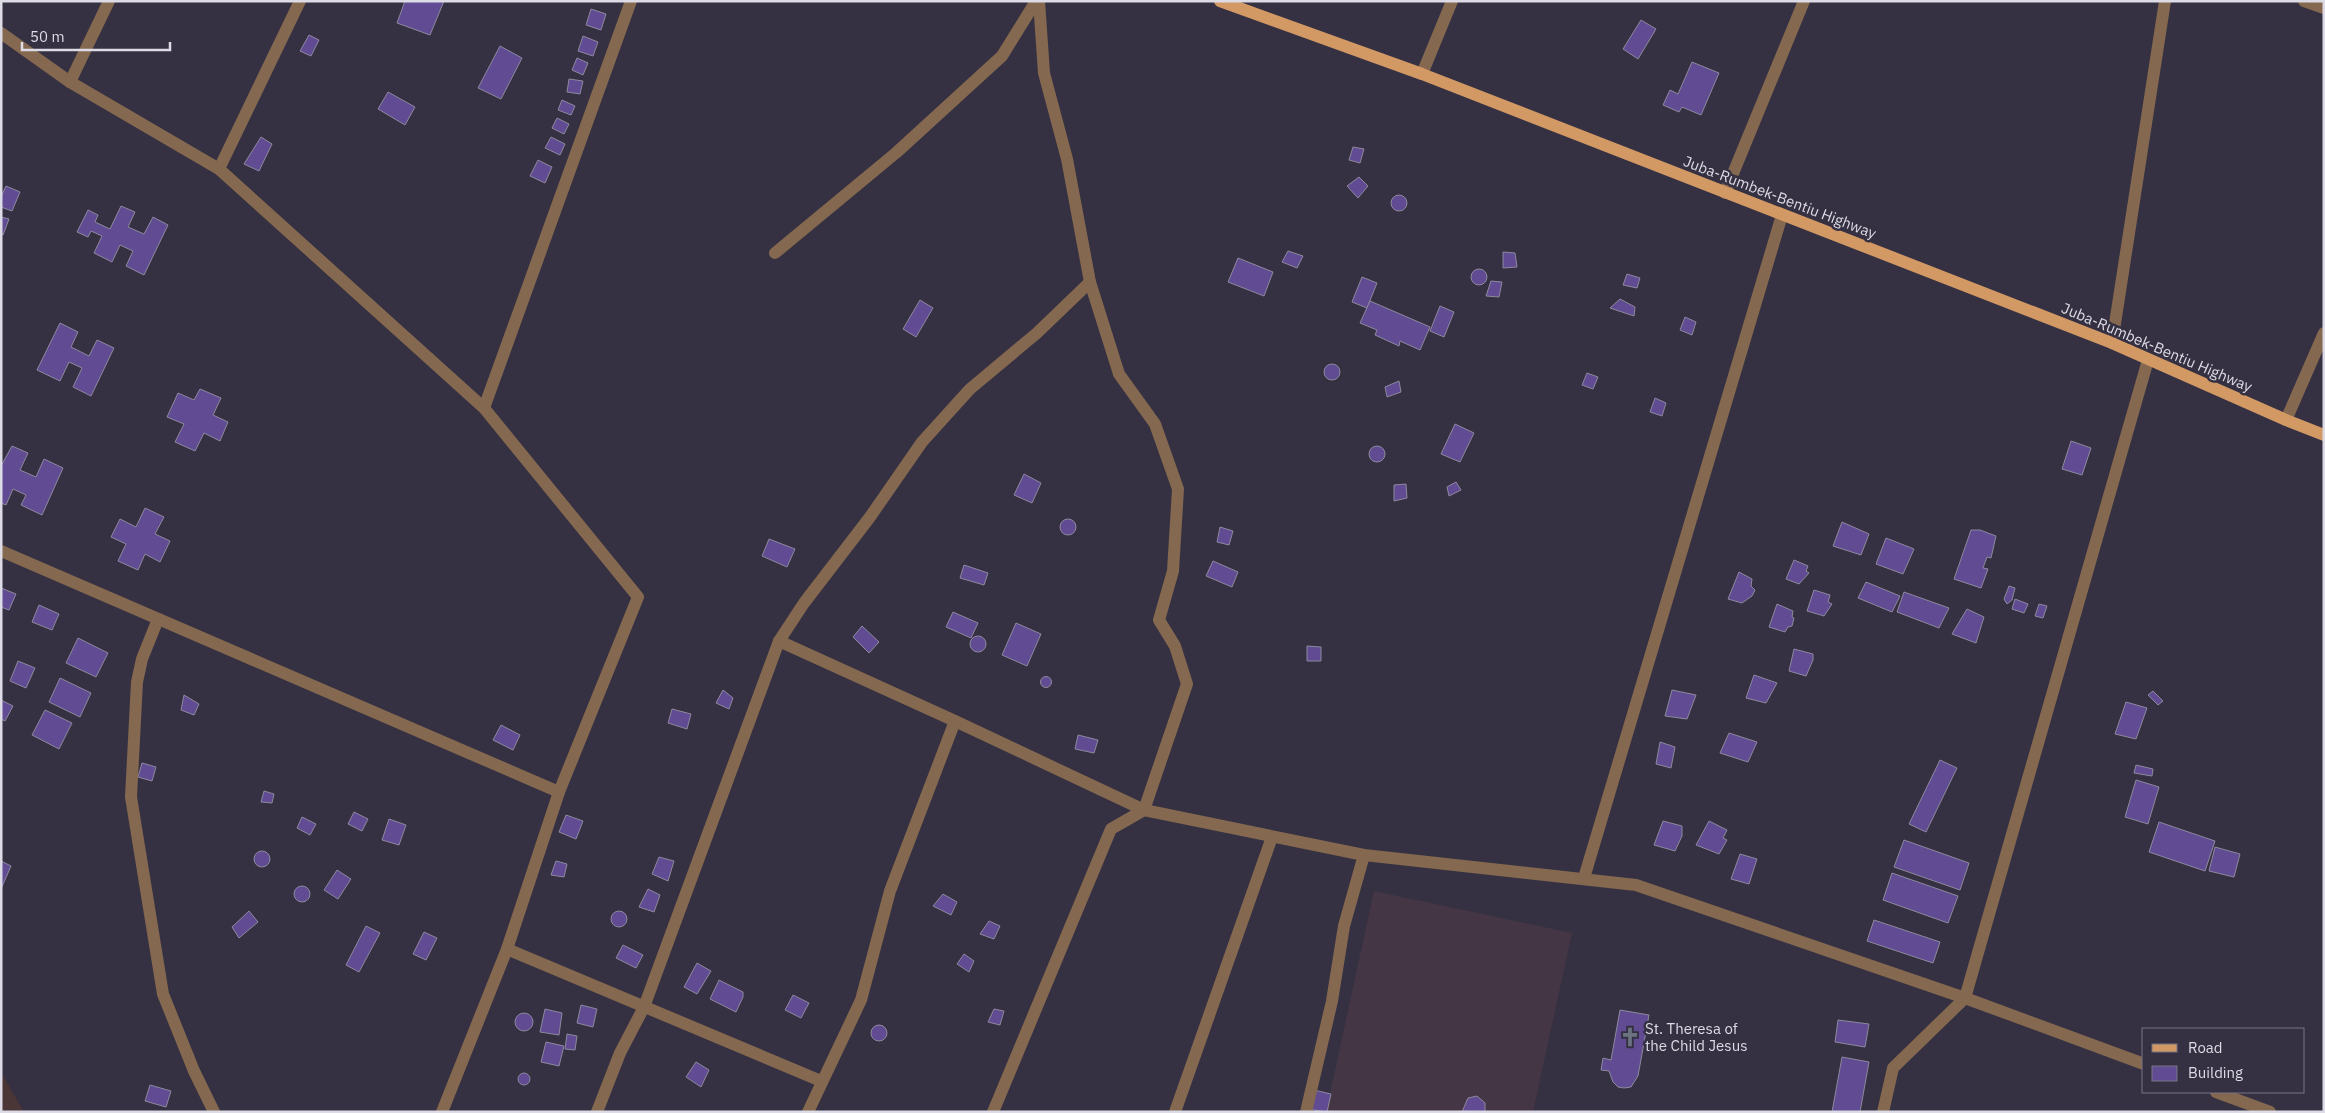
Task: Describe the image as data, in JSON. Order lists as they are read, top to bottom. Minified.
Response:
{"streets":{"main road":["Juba-Rumbek-Bentiu Highway"]},"places":{"church":["St. Theresa of the Child Jesus"]},"legend":["Road","Building"],"scale_bar":"50 m"}
